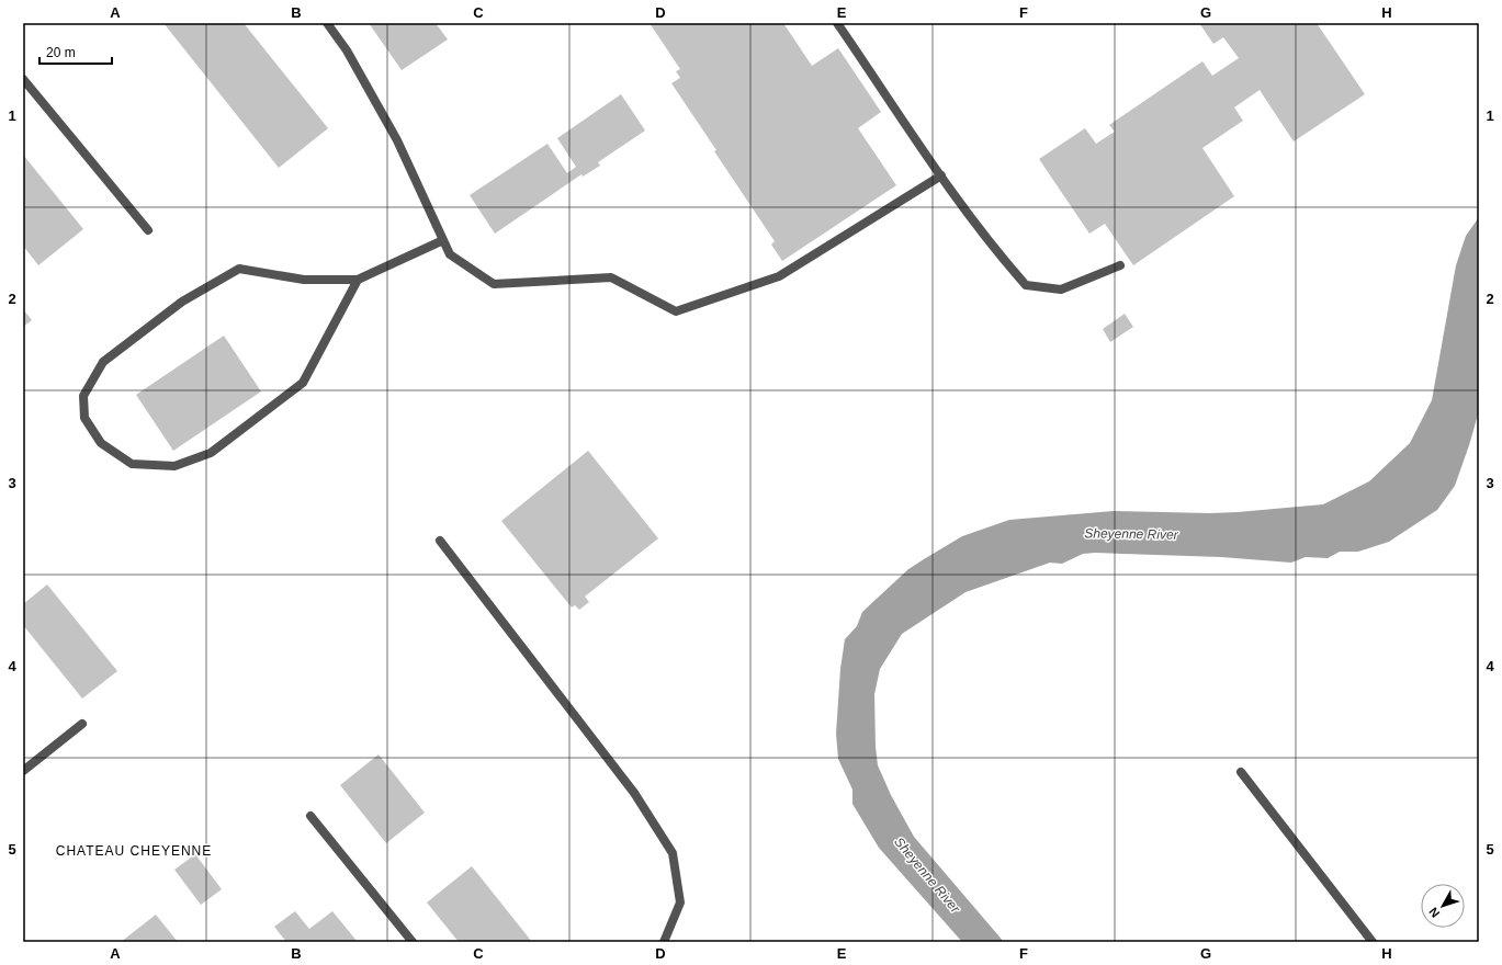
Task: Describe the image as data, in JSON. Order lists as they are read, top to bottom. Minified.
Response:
{"districts":["CHATEAU CHEYENNE"],"water":["Sheyenne River"],"scale_bar":"20 m","north":"bottom left","grid":{"columns":["A","B","C","D","E","F","G","H"],"rows":["1","2","3","4","5"]}}
